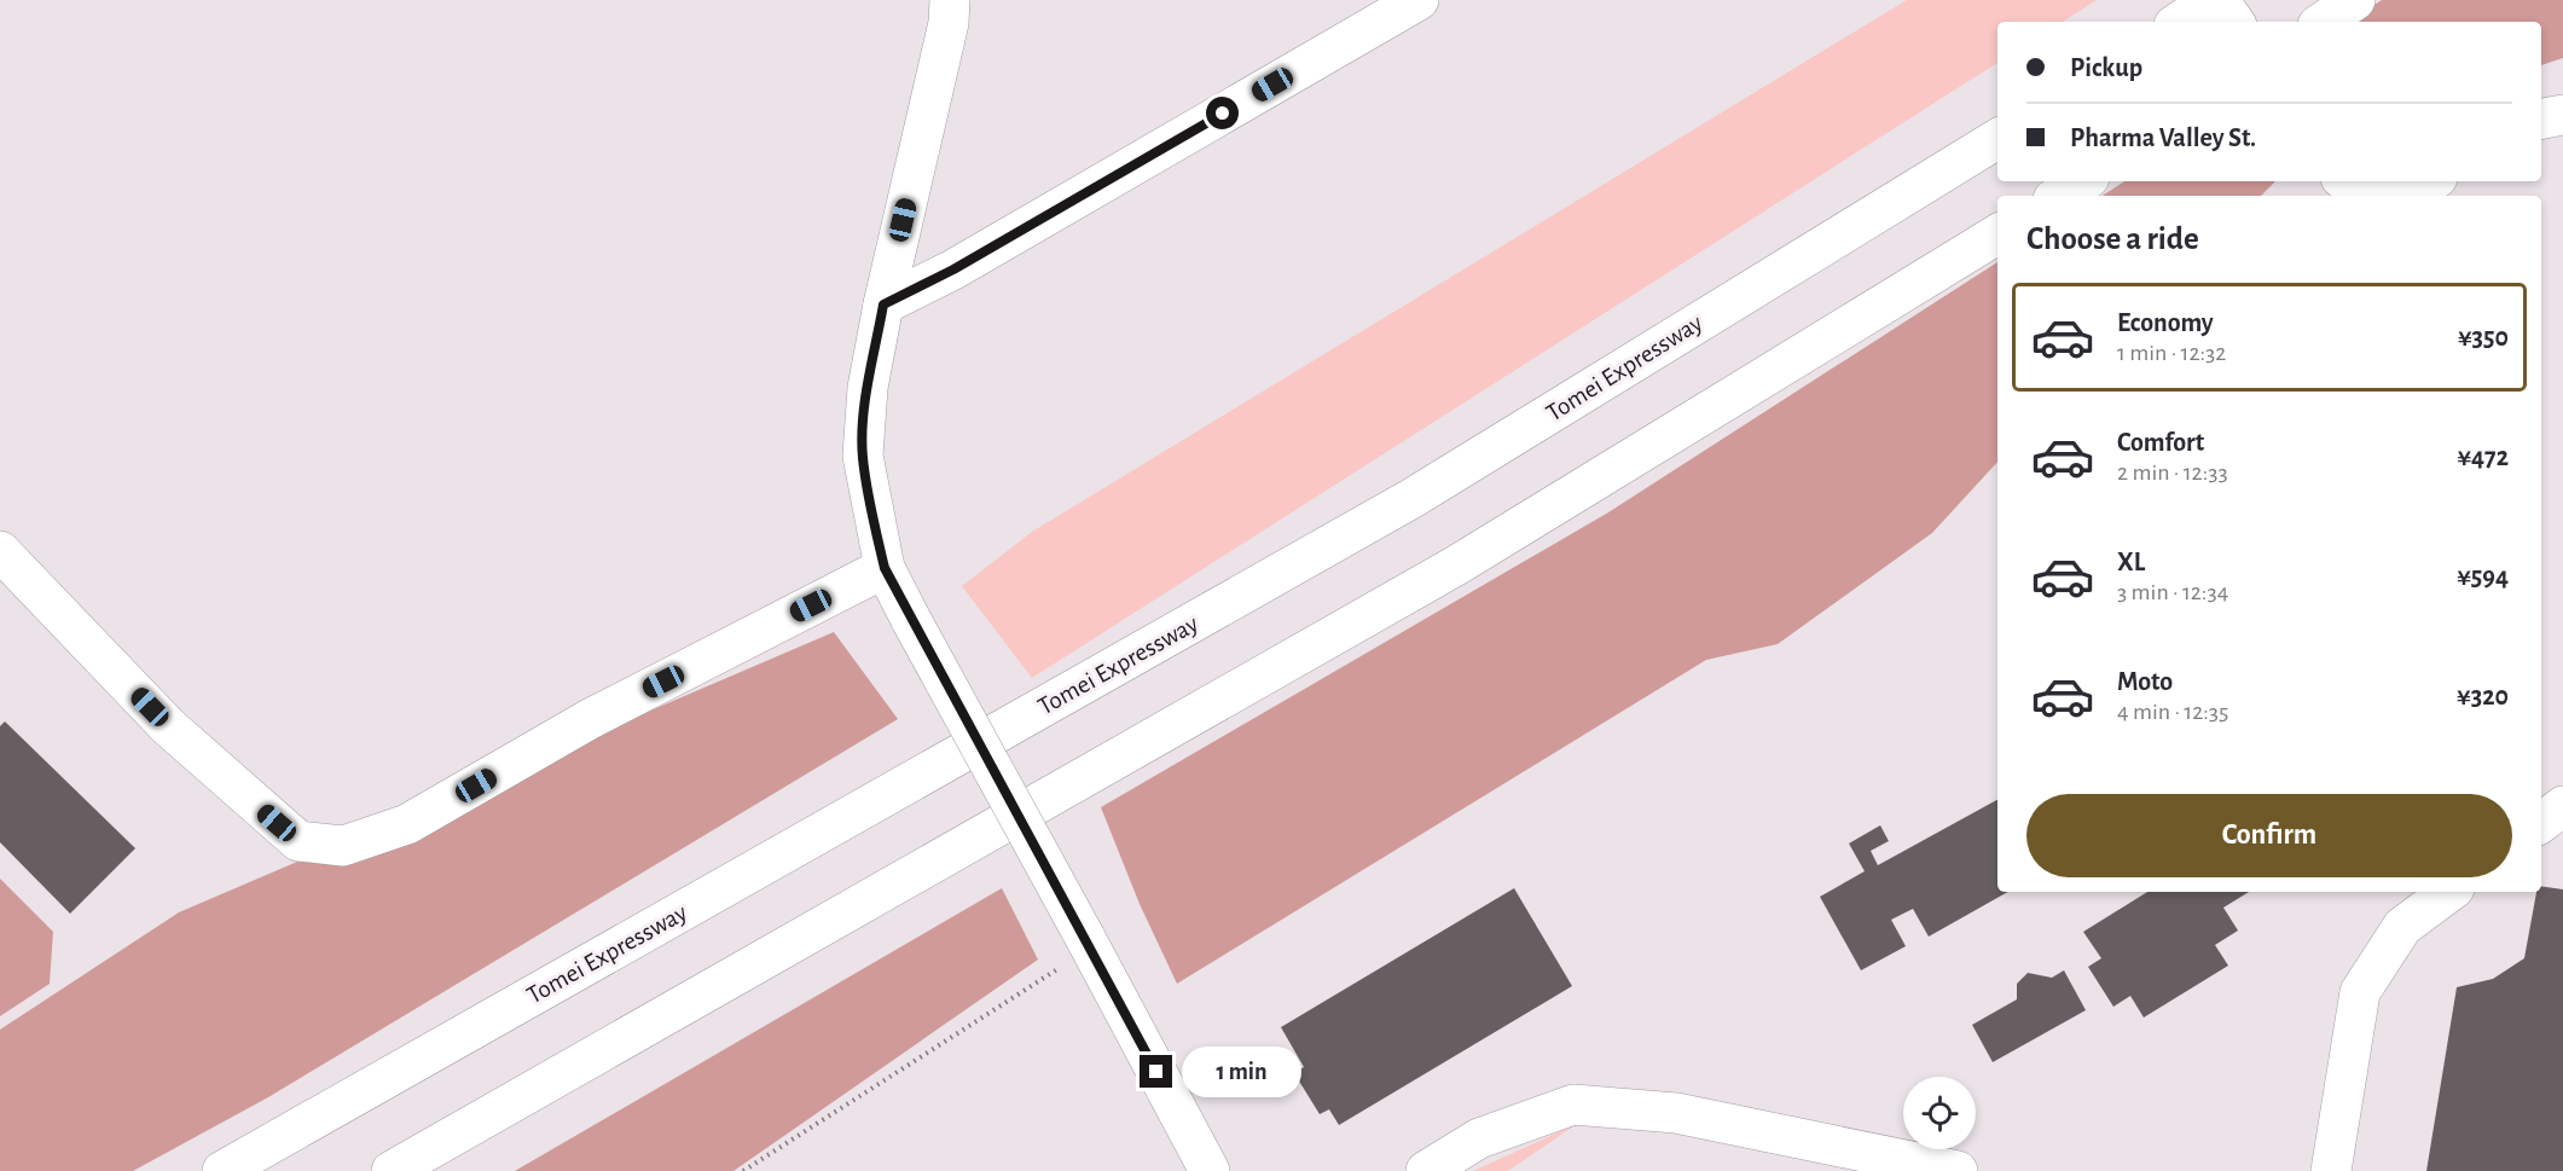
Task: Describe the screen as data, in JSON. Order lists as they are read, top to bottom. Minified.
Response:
{"streets":{"main road":["Tomei Expressway"]},"page":{"banner":["Pickup","Pharma Valley St."],"heading":"Choose a ride","list":[{"name":"Economy","note":"1 min · 12:32","value":"¥350"},{"name":"Comfort","note":"2 min · 12:33","value":"¥472"},{"name":"XL","note":"3 min · 12:34","value":"¥594"},{"name":"Moto","note":"4 min · 12:35","value":"¥320"}],"buttons":"Confirm","bubble":"1 min"}}
